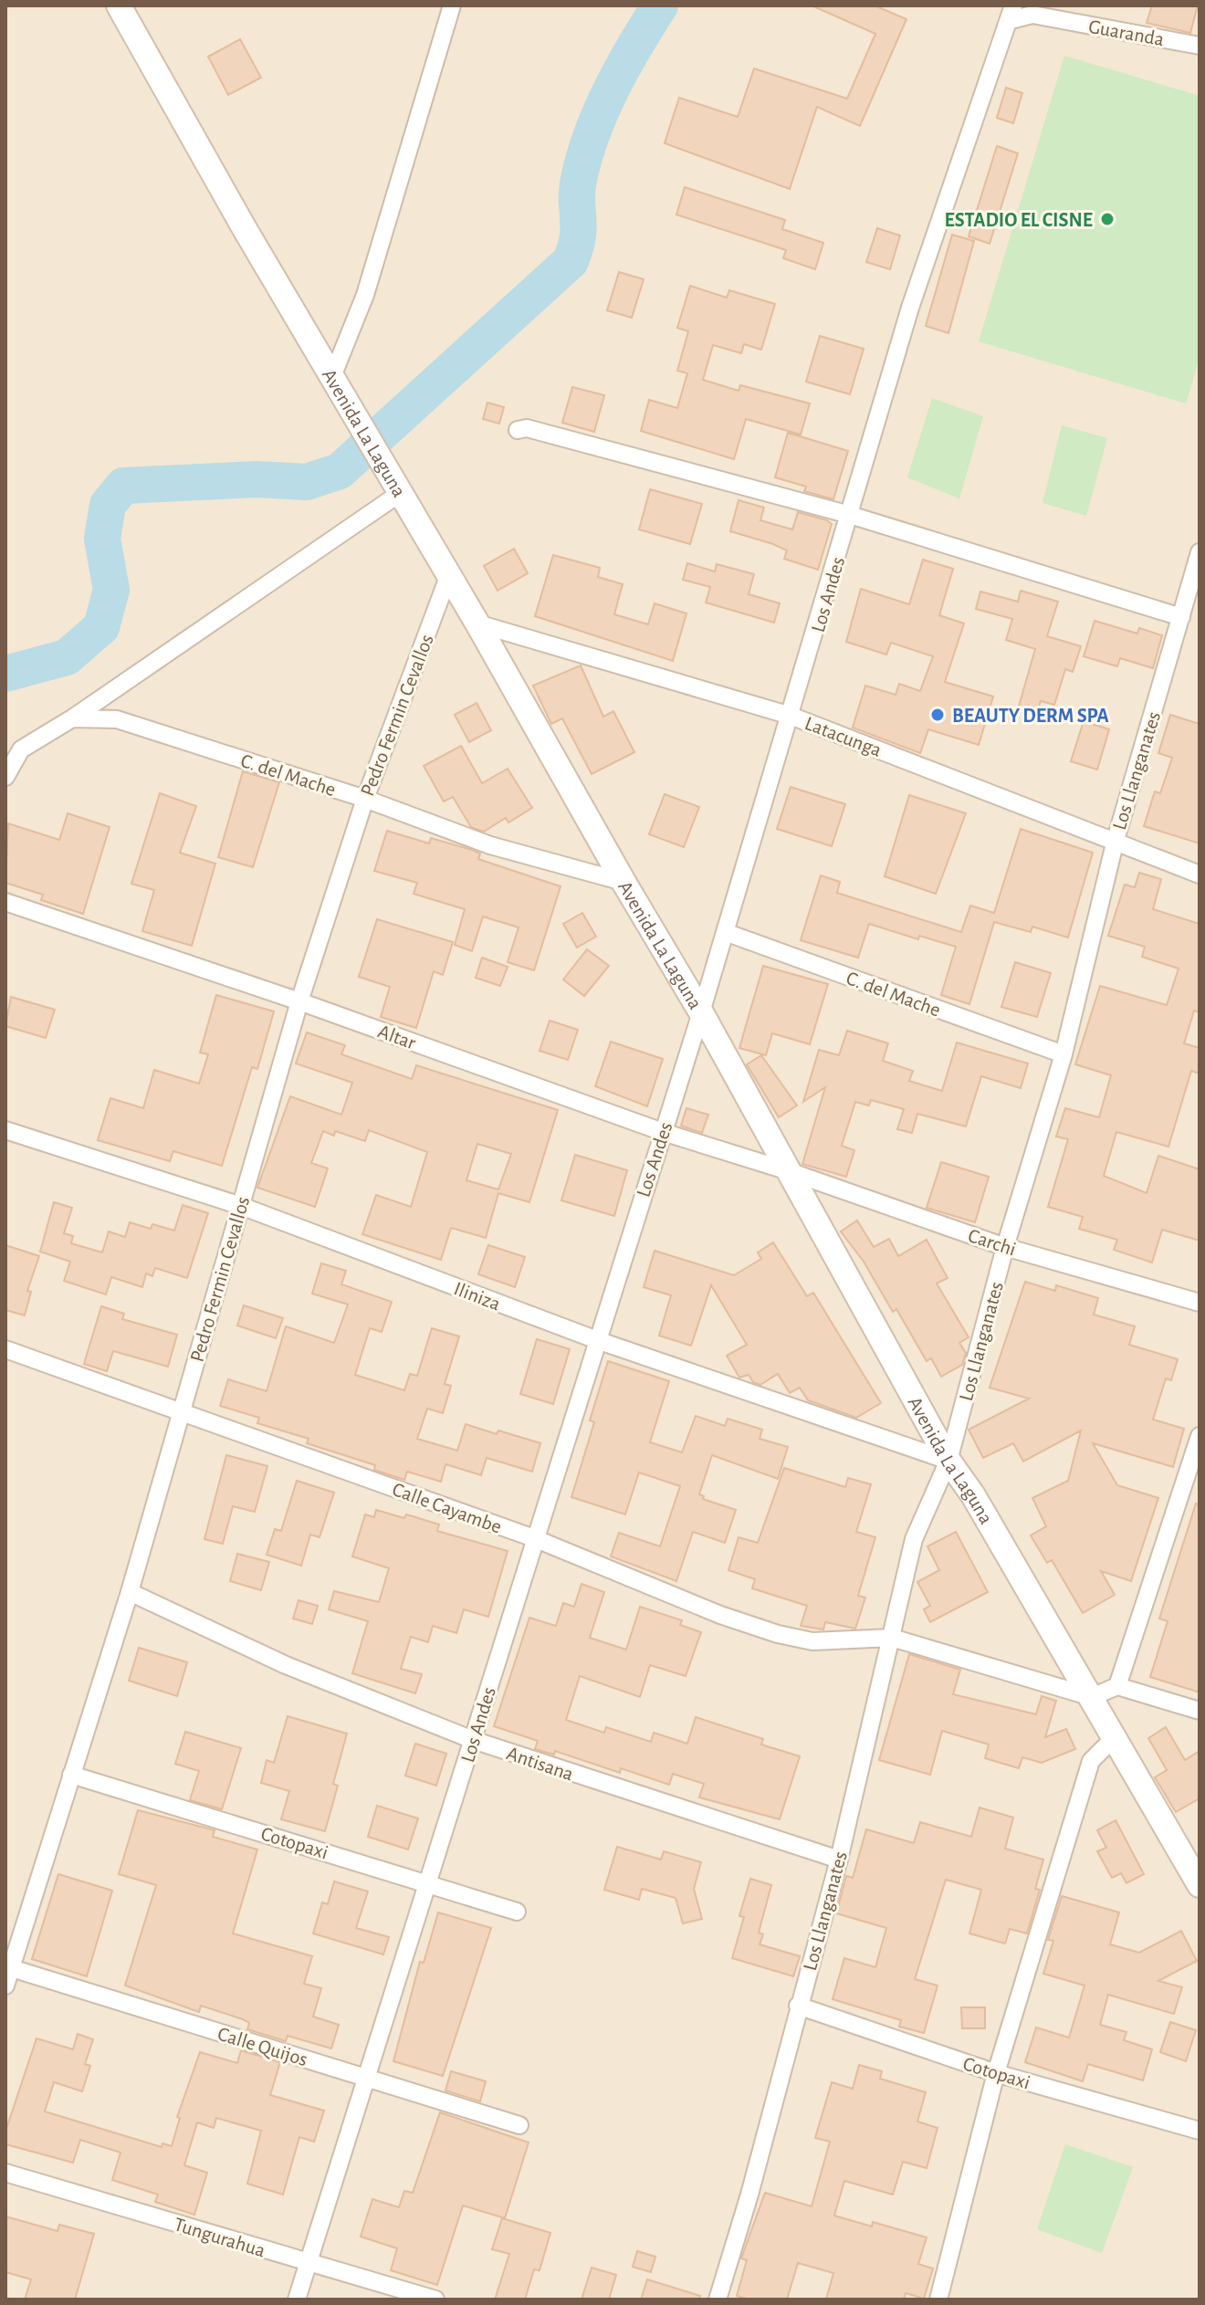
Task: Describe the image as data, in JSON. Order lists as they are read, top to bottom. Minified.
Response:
{"streets":{"street":["Guaranda","Avenida La Laguna","Los Andes","Pedro Fermin Cevallos","Latacunga","Los Llanganates","C. del Mache","Altar","Carchi","Iliniza","Calle Cayambe","Antisana","Cotopaxi","Calle Quijos","Tungurahua"]},"crossings":[["Guaranda","Los Andes"],["Avenida La Laguna","Los Andes"],["Avenida La Laguna","Pedro Fermin Cevallos"],["Avenida La Laguna","Latacunga"],["Avenida La Laguna","Los Llanganates"],["Avenida La Laguna","C. del Mache"],["Avenida La Laguna","Altar"],["Avenida La Laguna","Carchi"],["Avenida La Laguna","Iliniza"],["Avenida La Laguna","Calle Cayambe"],["Los Andes","Latacunga"],["Los Andes","C. del Mache"],["Los Andes","Altar"],["Los Andes","Iliniza"],["Los Andes","Calle Cayambe"],["Los Andes","Antisana"],["Los Andes","Cotopaxi"],["Los Andes","Calle Quijos"],["Los Andes","Tungurahua"],["Pedro Fermin Cevallos","C. del Mache"],["Pedro Fermin Cevallos","Altar"],["Pedro Fermin Cevallos","Iliniza"],["Pedro Fermin Cevallos","Calle Cayambe"],["Pedro Fermin Cevallos","Antisana"],["Pedro Fermin Cevallos","Cotopaxi"],["Pedro Fermin Cevallos","Calle Quijos"],["Latacunga","Los Llanganates"],["Los Llanganates","C. del Mache"],["Los Llanganates","Carchi"],["Los Llanganates","Iliniza"],["Los Llanganates","Calle Cayambe"],["Los Llanganates","Antisana"],["Los Llanganates","Cotopaxi"],["Altar","Carchi"]],"places":["ESTADIO EL CISNE","BEAUTY DERM SPA"]}
